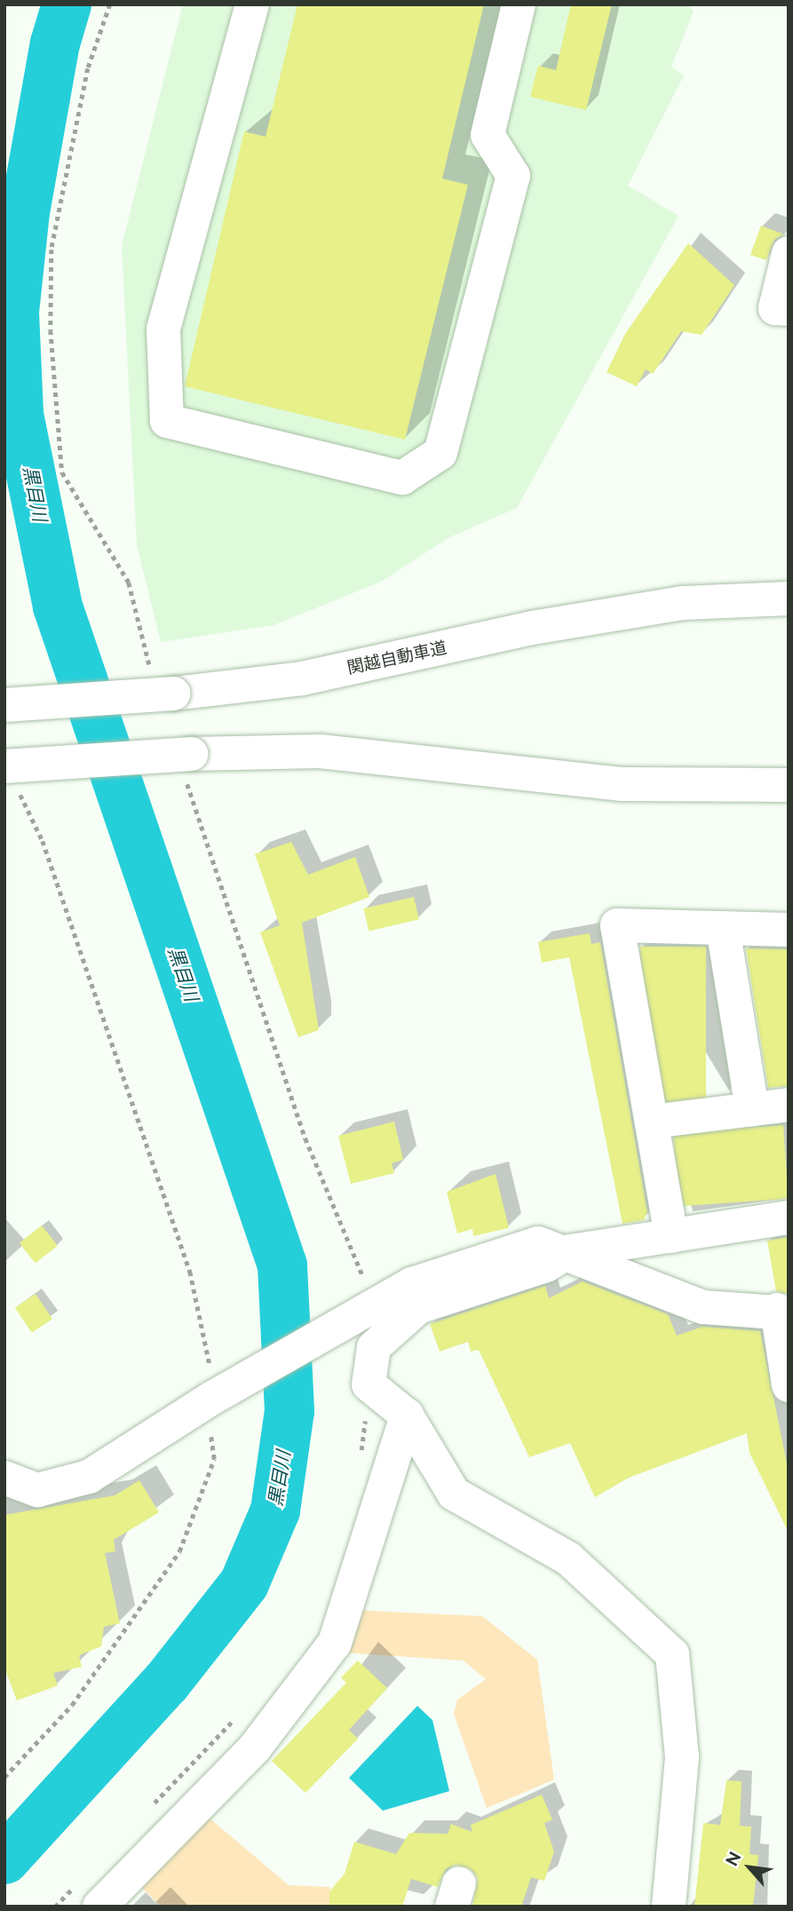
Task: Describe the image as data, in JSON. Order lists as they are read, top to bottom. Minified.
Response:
{"streets":{"main road":["関越自動車道"]},"water":["黒目川"],"north":"top left"}
